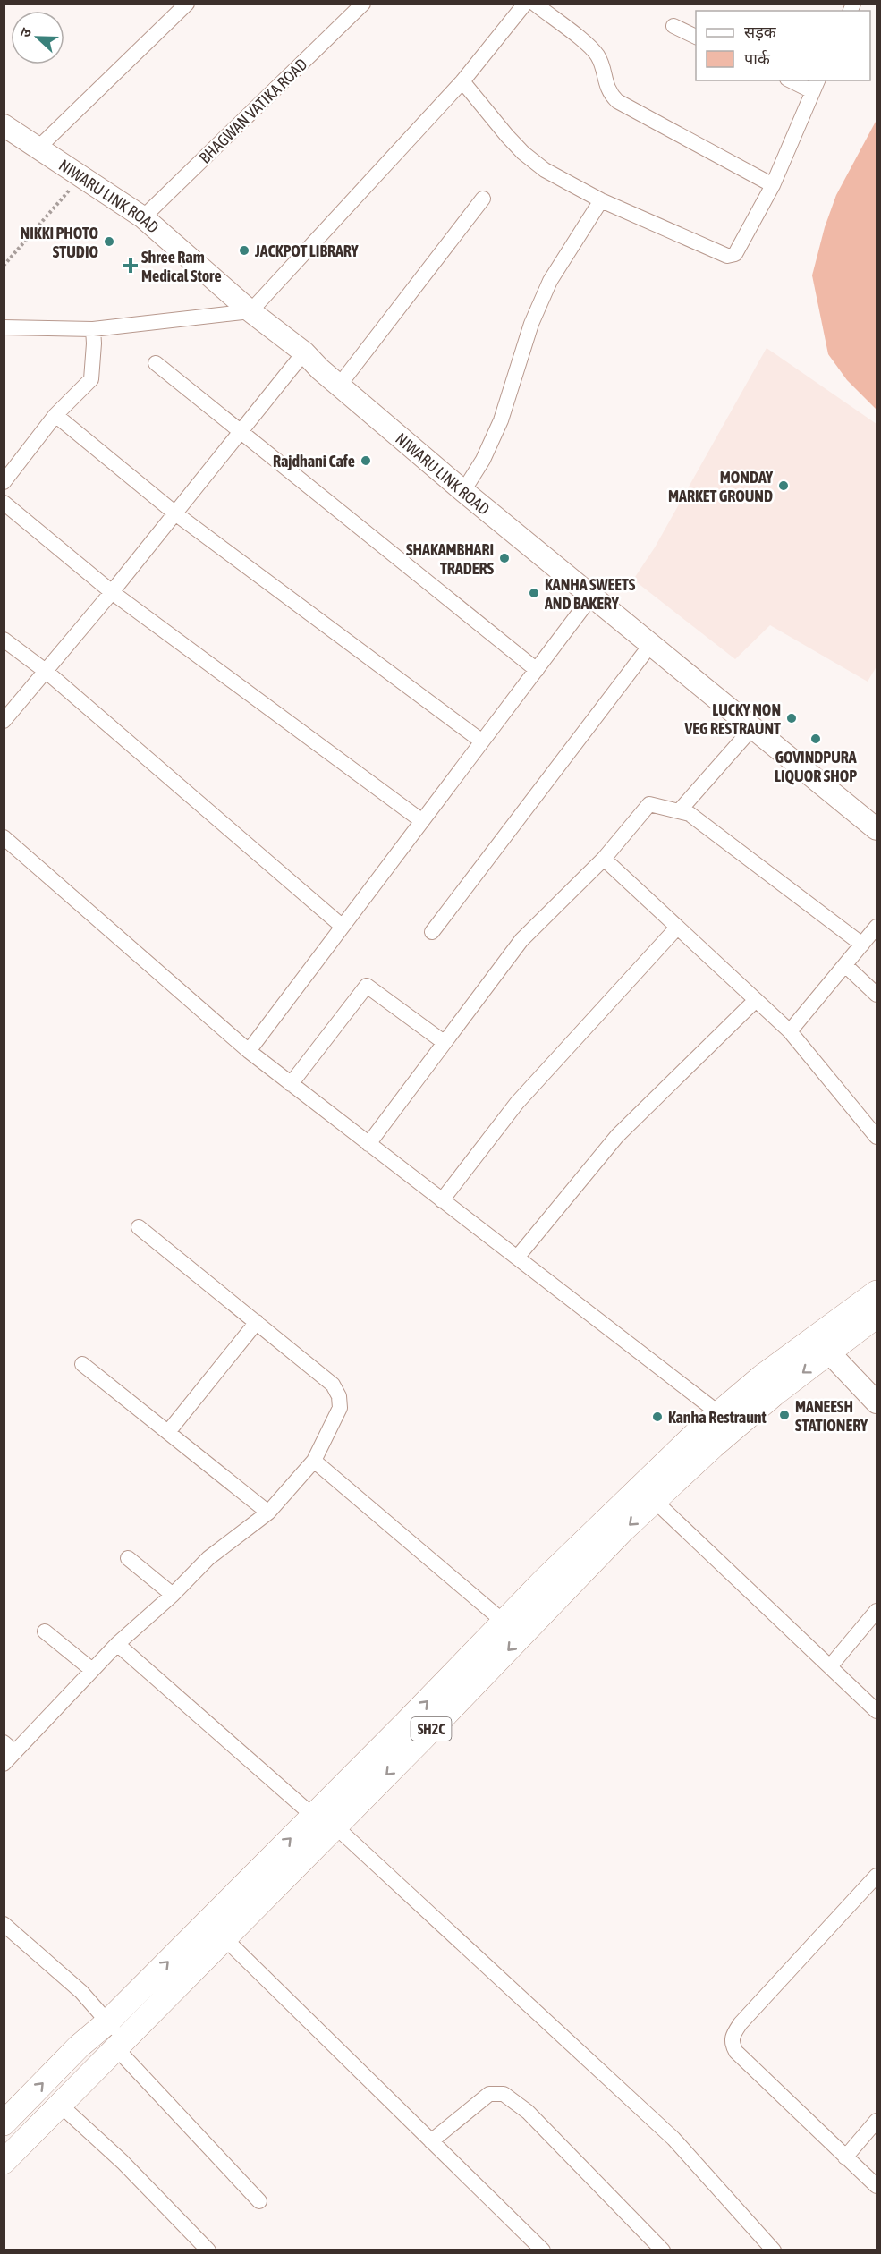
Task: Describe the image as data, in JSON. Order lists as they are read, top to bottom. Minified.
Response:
{"streets":{"main road":["SH2C"],"street":["BHAGWAN VATIKA ROAD","NIWARU LINK ROAD"]},"crossings":[["BHAGWAN VATIKA ROAD","NIWARU LINK ROAD"]],"places":{"other":["NIKKI PHOTO STUDIO","JACKPOT LIBRARY","Rajdhani Cafe","MONDAY MARKET GROUND","SHAKAMBHARI TRADERS","KANHA SWEETS AND BAKERY","LUCKY NON VEG RESTRAUNT","GOVINDPURA LIQUOR SHOP","MANEESH STATIONERY","Kanha Restraunt"],"health":["Shree Ram Medical Store"]},"legend":["सड़क","पार्क"],"north":"left"}
